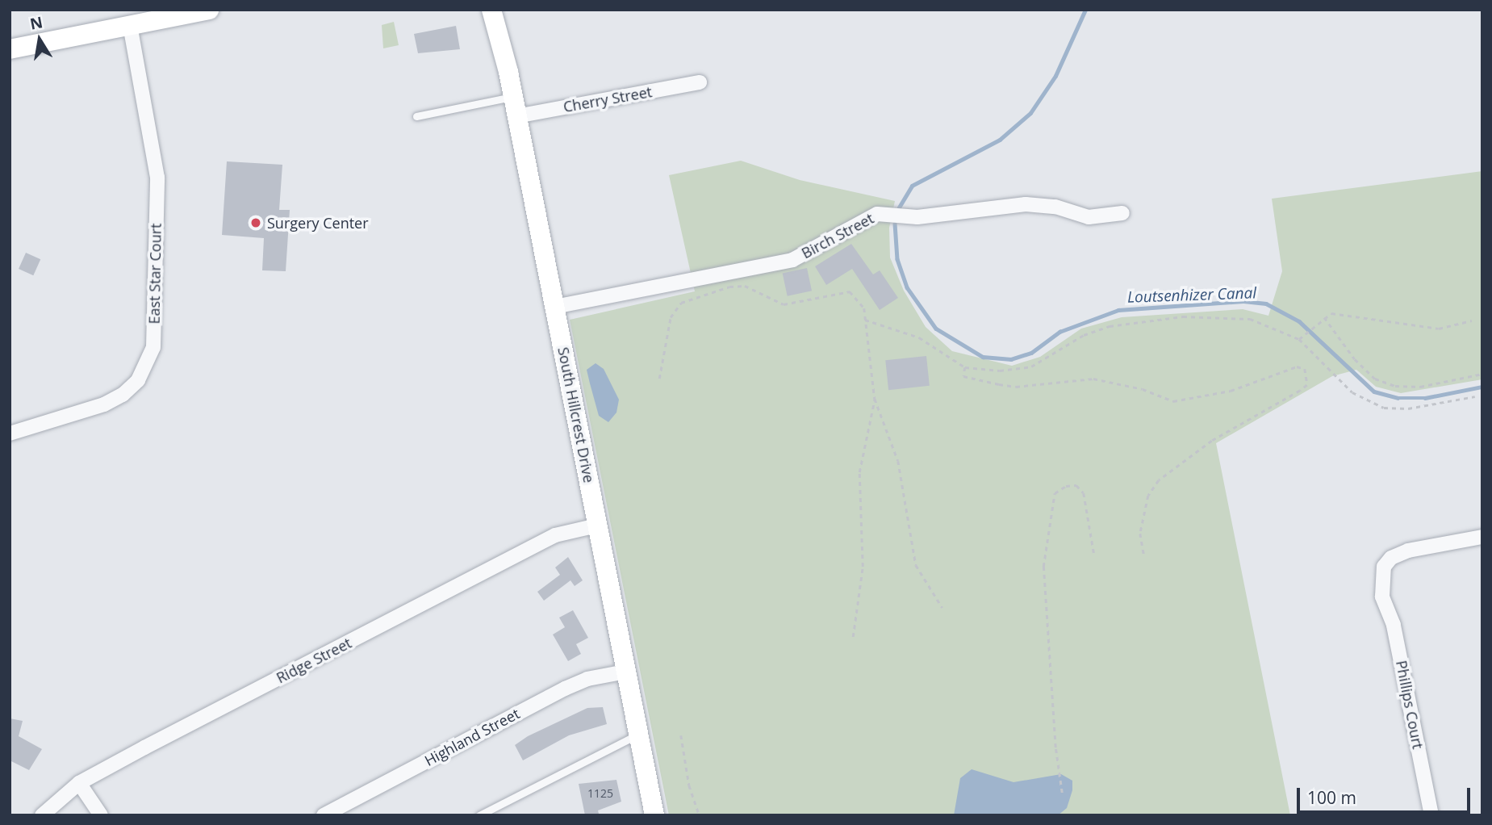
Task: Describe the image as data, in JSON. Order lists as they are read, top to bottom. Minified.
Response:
{"streets":{"street":["Cherry Street","Birch Street","East Star Court","South Hillcrest Drive","Ridge Street","Phillips Court","Highland Street"]},"crossings":[["Cherry Street","South Hillcrest Drive"],["Birch Street","South Hillcrest Drive"],["South Hillcrest Drive","Ridge Street"],["South Hillcrest Drive","Highland Street"]],"water":["Loutsenhizer Canal"],"places":["Surgery Center"],"house_numbers":["1125"],"scale_bar":"100 m","north":"top"}
